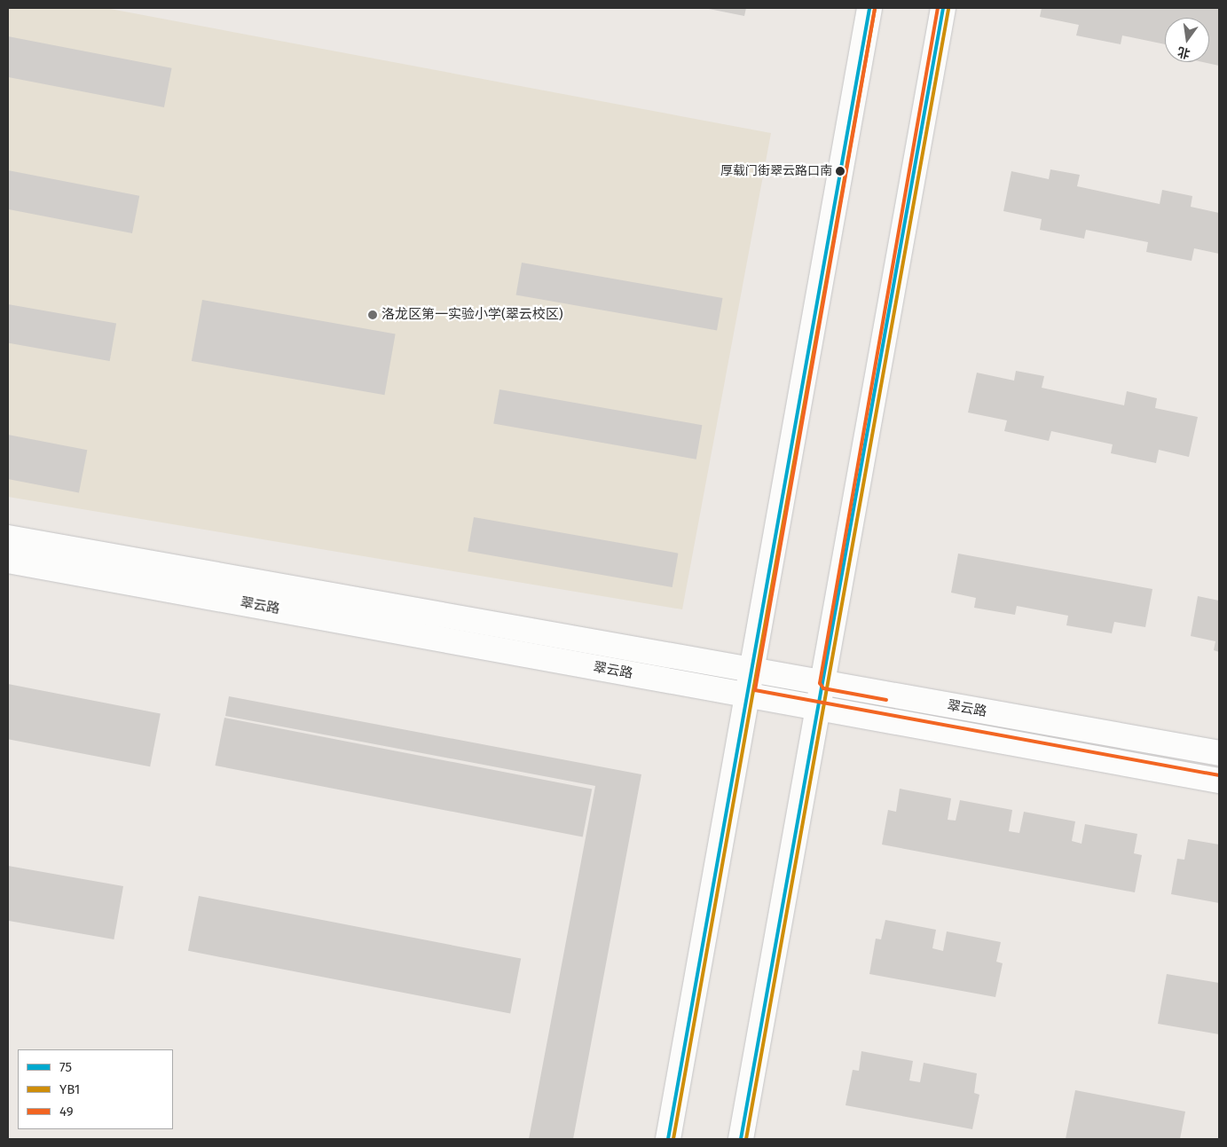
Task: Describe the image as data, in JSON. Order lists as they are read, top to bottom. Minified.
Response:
{"streets":{"street":["翠云路"]},"places":["厚载门街翠云路口南","洛龙区第一实验小学(翠云校区)"],"lines":["transit line 75","transit line 49","transit line YB1"],"legend":["75","YB1","49"],"north":"bottom"}
